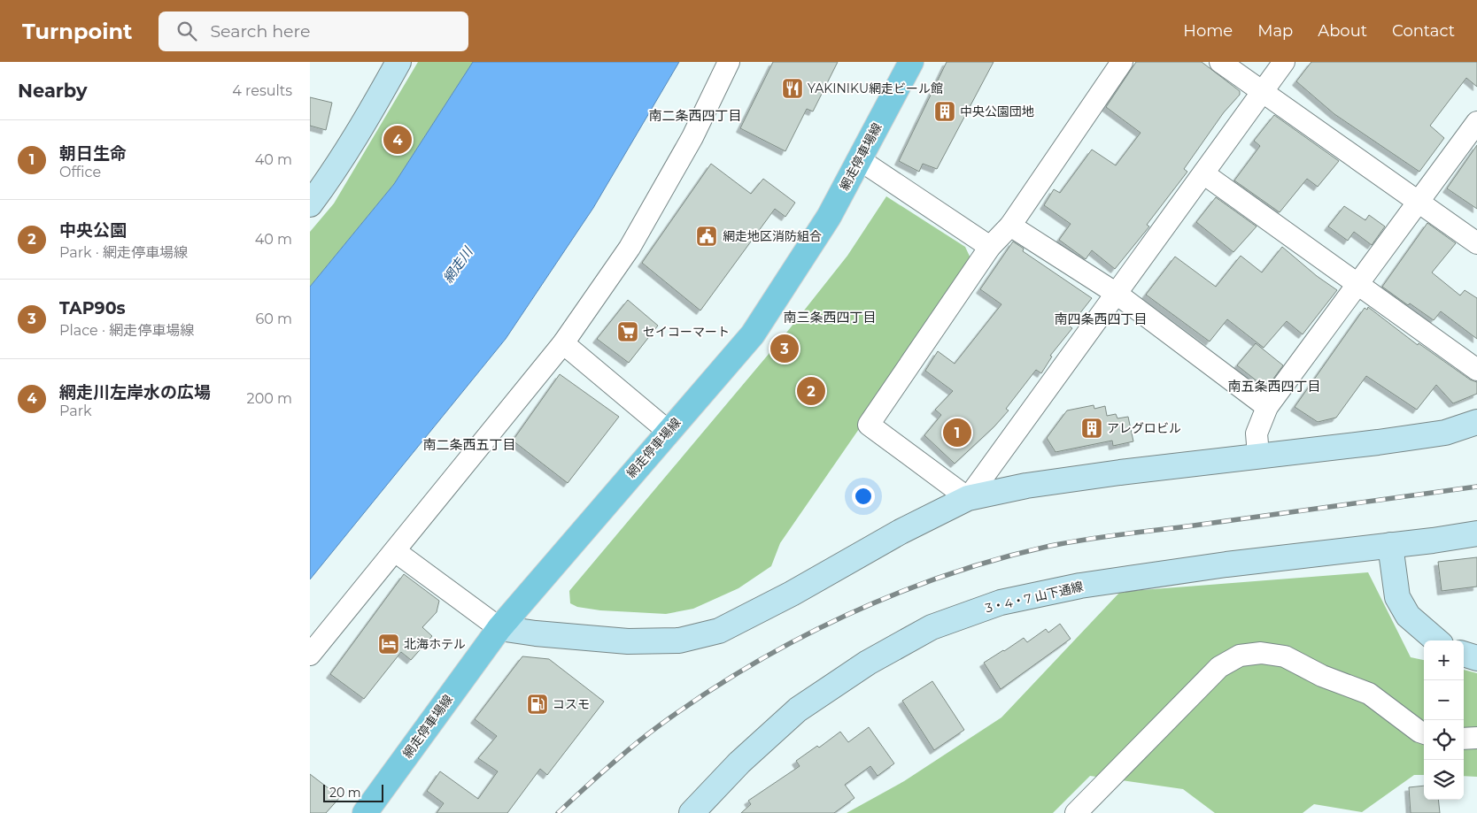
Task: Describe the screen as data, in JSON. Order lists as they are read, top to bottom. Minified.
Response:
{"streets":{"main road":["網走停車場線"],"street":["3・4・7 山下通線"]},"districts":["南二条西四丁目","南三条西四丁目","南四条西四丁目","南五条西四丁目","南二条西五丁目"],"water":["網走川"],"places":{"restaurant":["YAKINIKU網走ビール館"],"building":["中央公園団地","アレグロビル"],"public building":["網走地区消防組合"],"supermarket":["セイコーマート"],"hotel":["北海ホテル"],"fuel station":["コスモ"]},"scale_bar":"20 m","page":{"header":"Turnpoint","search":"Search here","nav":["Home","Map","About","Contact"],"heading":["Nearby","4 results"],"list":[{"mark":"1","name":"朝日生命","note":"Office","value":"40 m"},{"mark":"2","name":"中央公園","note":"Park · 網走停車場線","value":"40 m"},{"mark":"3","name":"TAP90s","note":"Place · 網走停車場線","value":"60 m"},{"mark":"4","name":"網走川左岸水の広場","note":"Park","value":"200 m"}],"pins":["4","3","2","1"],"map_buttons":["+","−"],"scale":"20 m"}}
